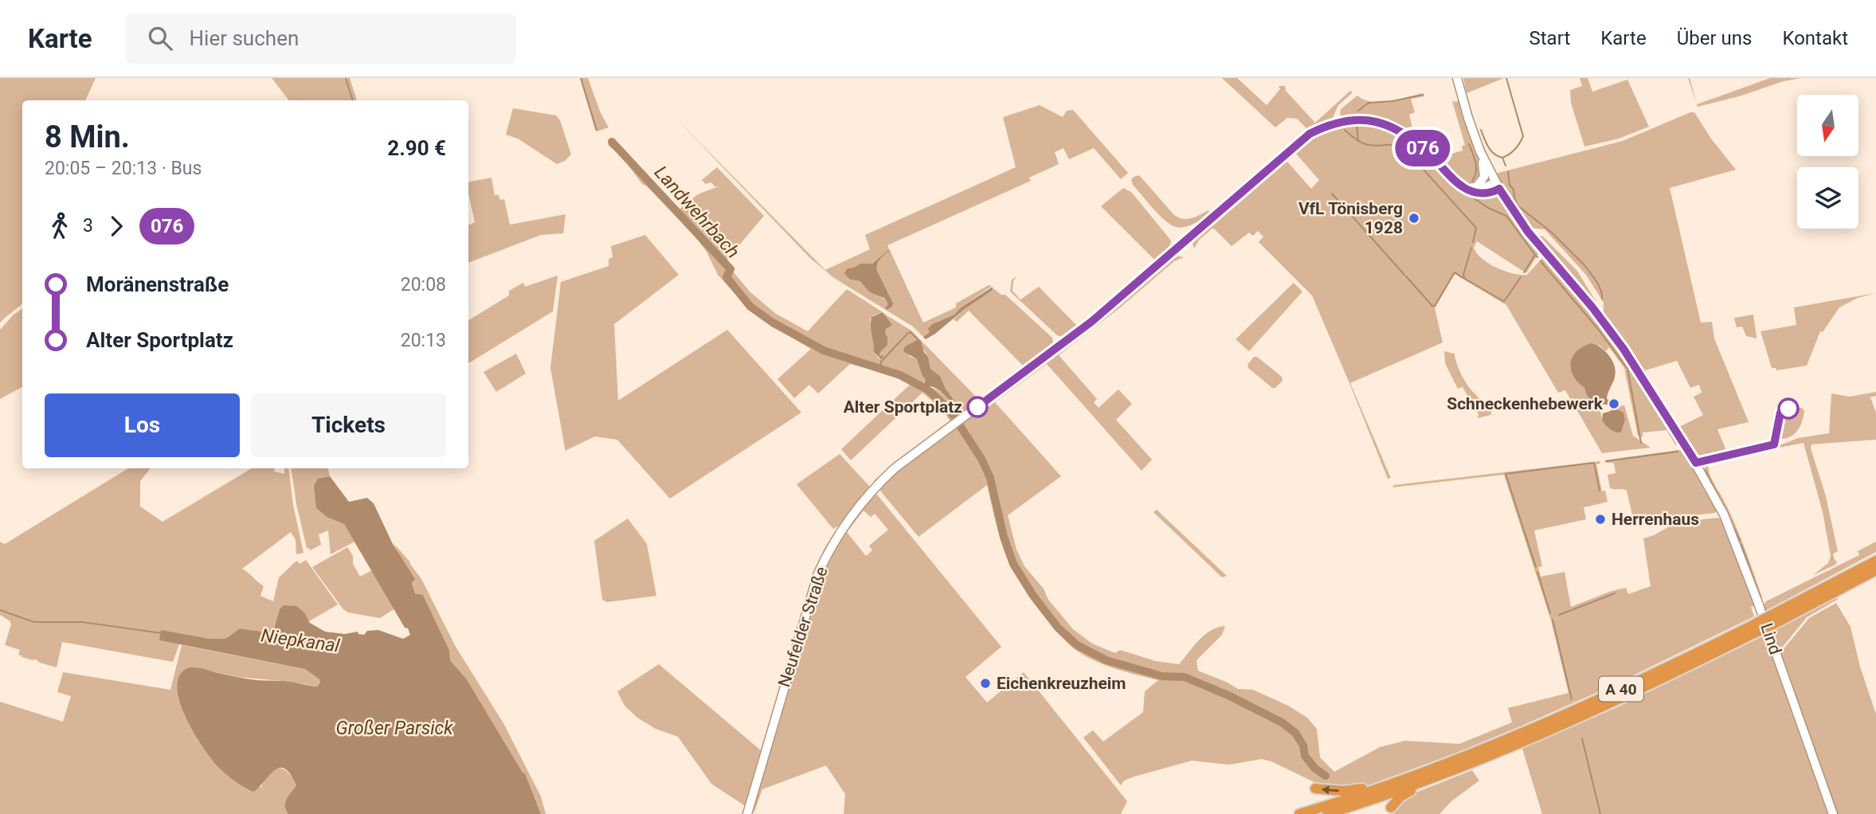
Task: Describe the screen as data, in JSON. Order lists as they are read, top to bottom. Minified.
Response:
{"streets":{"highway":["A 40"],"main road":["Neufelder Straße","Lind"]},"water":["Landwehrbach","Niepkanal","Großer Parsick"],"places":["VfL Tönisberg 1928","Schneckenhebewerk","Alter Sportplatz","Herrenhaus","Eichenkreuzheim"],"lines":["bus line 076"],"north":"bottom","page":{"header":"Karte","search":"Hier suchen","nav":["Start","Karte","Über uns","Kontakt"],"on_map":"076","heading":["8 Min.","20:05 – 20:13 · Bus","2.90 €"],"legs":["3","076"],"list":[{"name":"Moränenstraße","value":"20:08"},{"name":"Alter Sportplatz","value":"20:13"}],"buttons":["Los","Tickets"]}}
